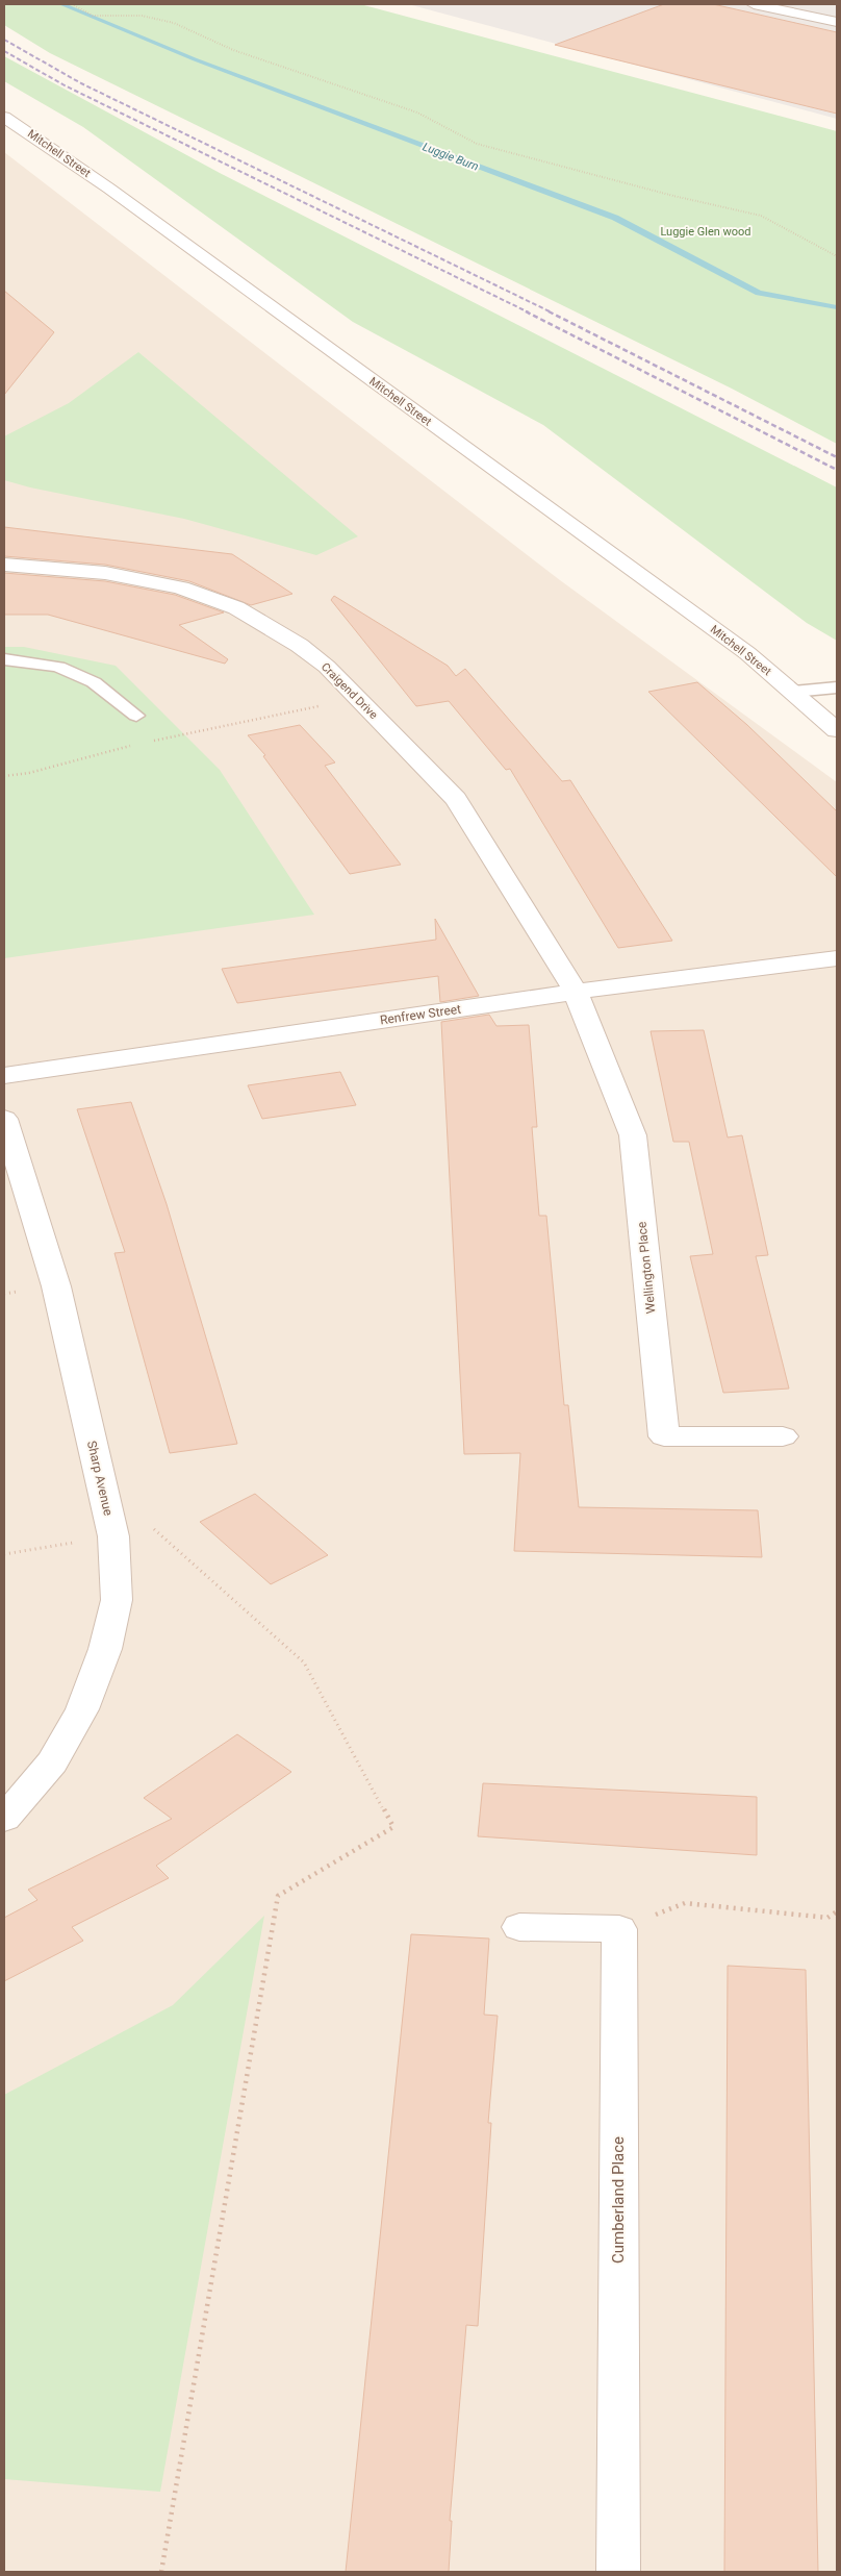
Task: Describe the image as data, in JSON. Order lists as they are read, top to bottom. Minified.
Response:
{"streets":{"street":["Mitchell Street","Craigend Drive","Renfrew Street","Wellington Place","Sharp Avenue","Cumberland Place"]},"crossings":[["Craigend Drive","Renfrew Street"],["Craigend Drive","Wellington Place"],["Renfrew Street","Wellington Place"]],"water":["Luggie Burn"],"parks":["Luggie Glen wood"]}
